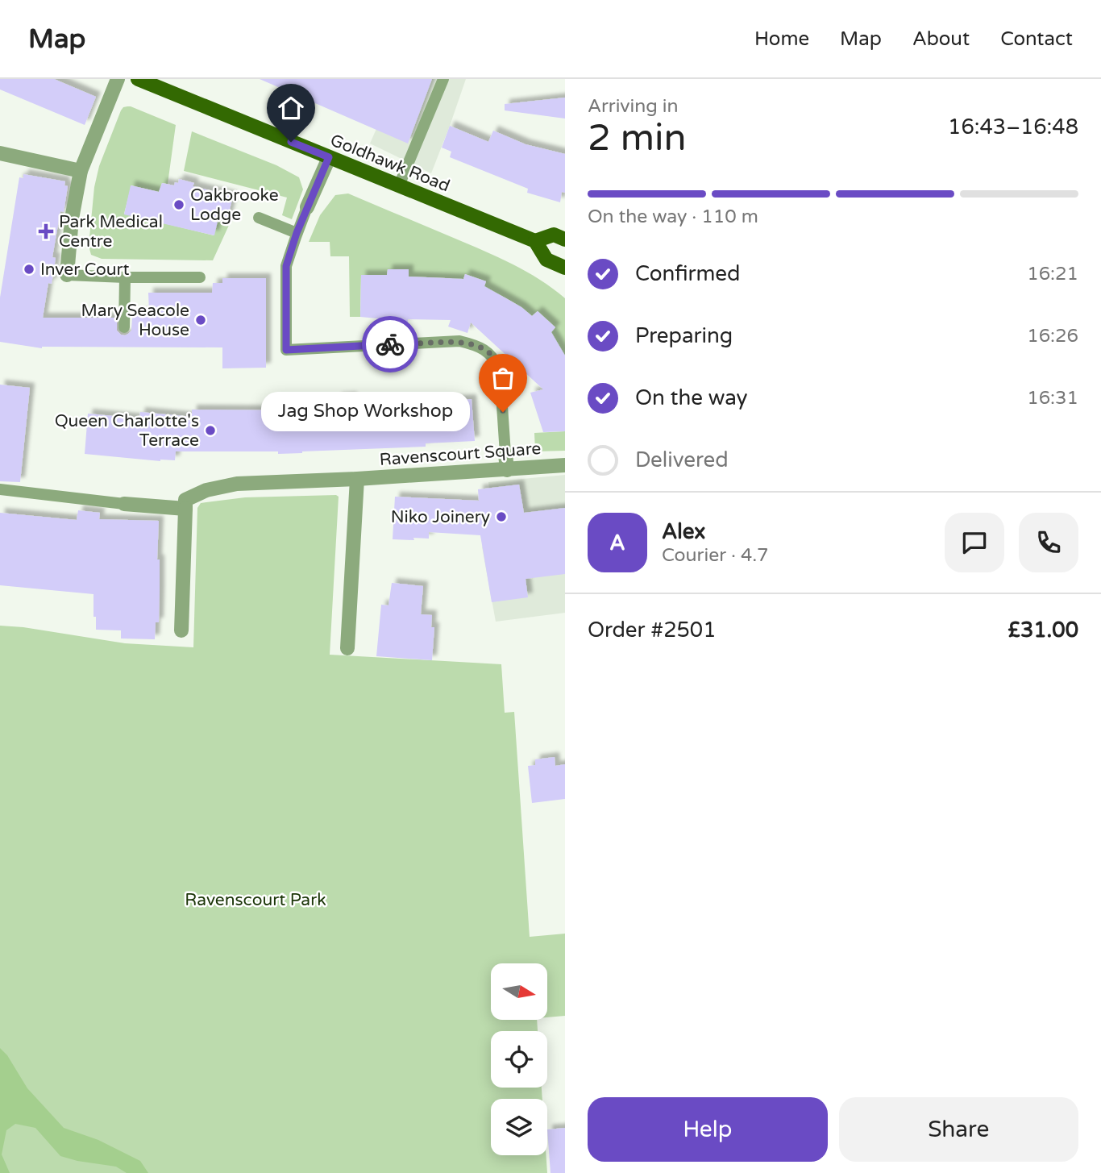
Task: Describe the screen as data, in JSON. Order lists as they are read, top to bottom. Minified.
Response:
{"streets":{"main road":["Goldhawk Road"],"street":["Ravenscourt Square"]},"parks":["Ravenscourt Park"],"places":{"other":["Oakbrooke Lodge","Inver Court","Mary Seacole House","Jag Shop Workshop","Queen Charlotte's Terrace","Niko Joinery"],"health":["Park Medical Centre"]},"north":"right","page":{"header":"Map","nav":["Home","Map","About","Contact"],"heading":["2 min","Arriving in","16:43–16:48"],"panel":["Alex","Courier · 4.7","Order #2501","£31.00"],"bar":"On the way · 110 m","list":[["Confirmed","16:21"],["Preparing","16:26"],["On the way","16:31"],"Delivered"],"bubble":"Jag Shop Workshop","round":"A","buttons":["Help","Share"]}}
